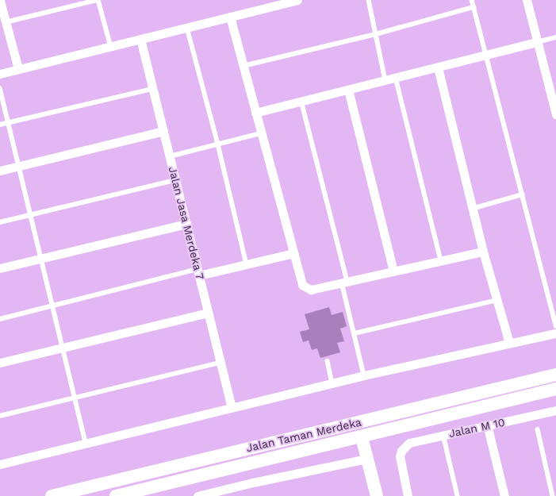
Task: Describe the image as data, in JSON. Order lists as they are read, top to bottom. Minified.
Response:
{"streets":{"main road":["Jalan Taman Merdeka"],"street":["Jalan Jasa Merdeka 7","Jalan M 10"]}}
